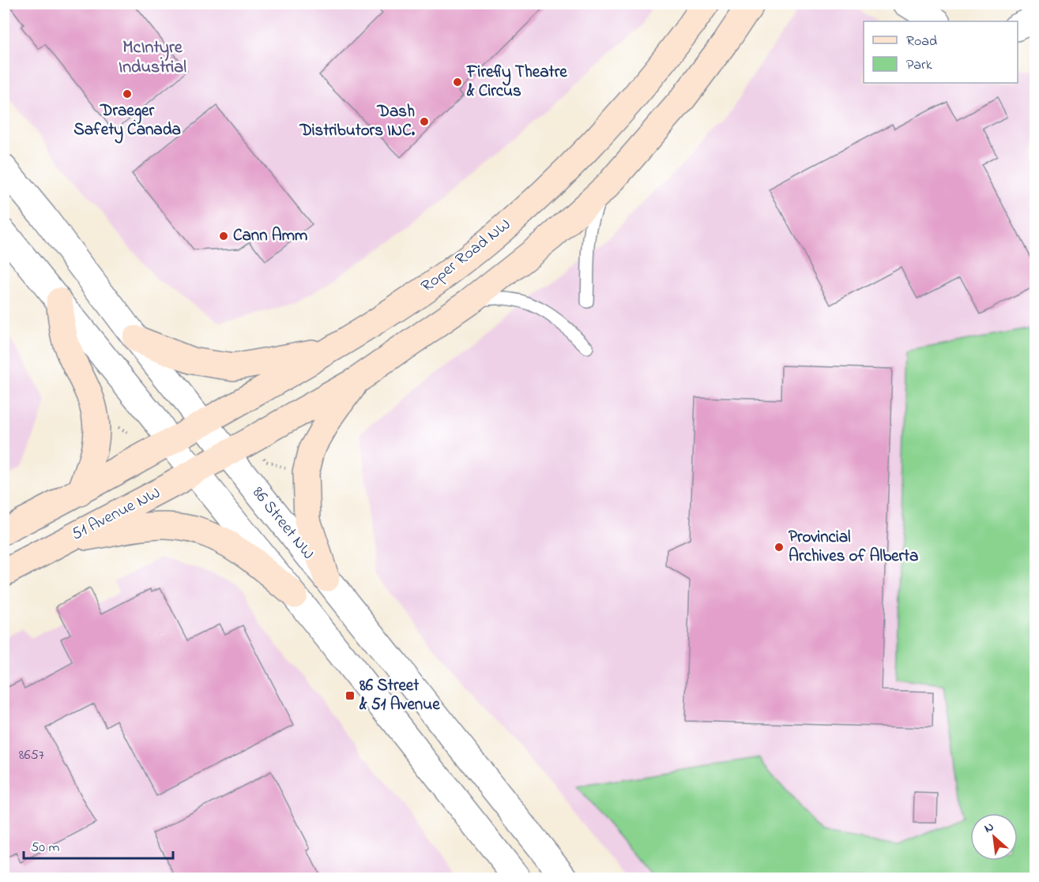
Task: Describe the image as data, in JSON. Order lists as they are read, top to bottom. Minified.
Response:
{"streets":{"main road":["Roper Road NW","51 Avenue NW"],"street":["86 Street NW"]},"crossings":[["Roper Road NW","86 Street NW"],["51 Avenue NW","86 Street NW"]],"districts":["McIntyre Industrial"],"places":{"other":["Firefly Theatre & Circus","Draeger Safety Canada","Dash Distributors INC.","Cann Amm","Provincial Archives of Alberta"],"transit":["86 Street & 51 Avenue"]},"house_numbers":["8657"],"legend":["Road","Park"],"scale_bar":"50 m","north":"top left"}
